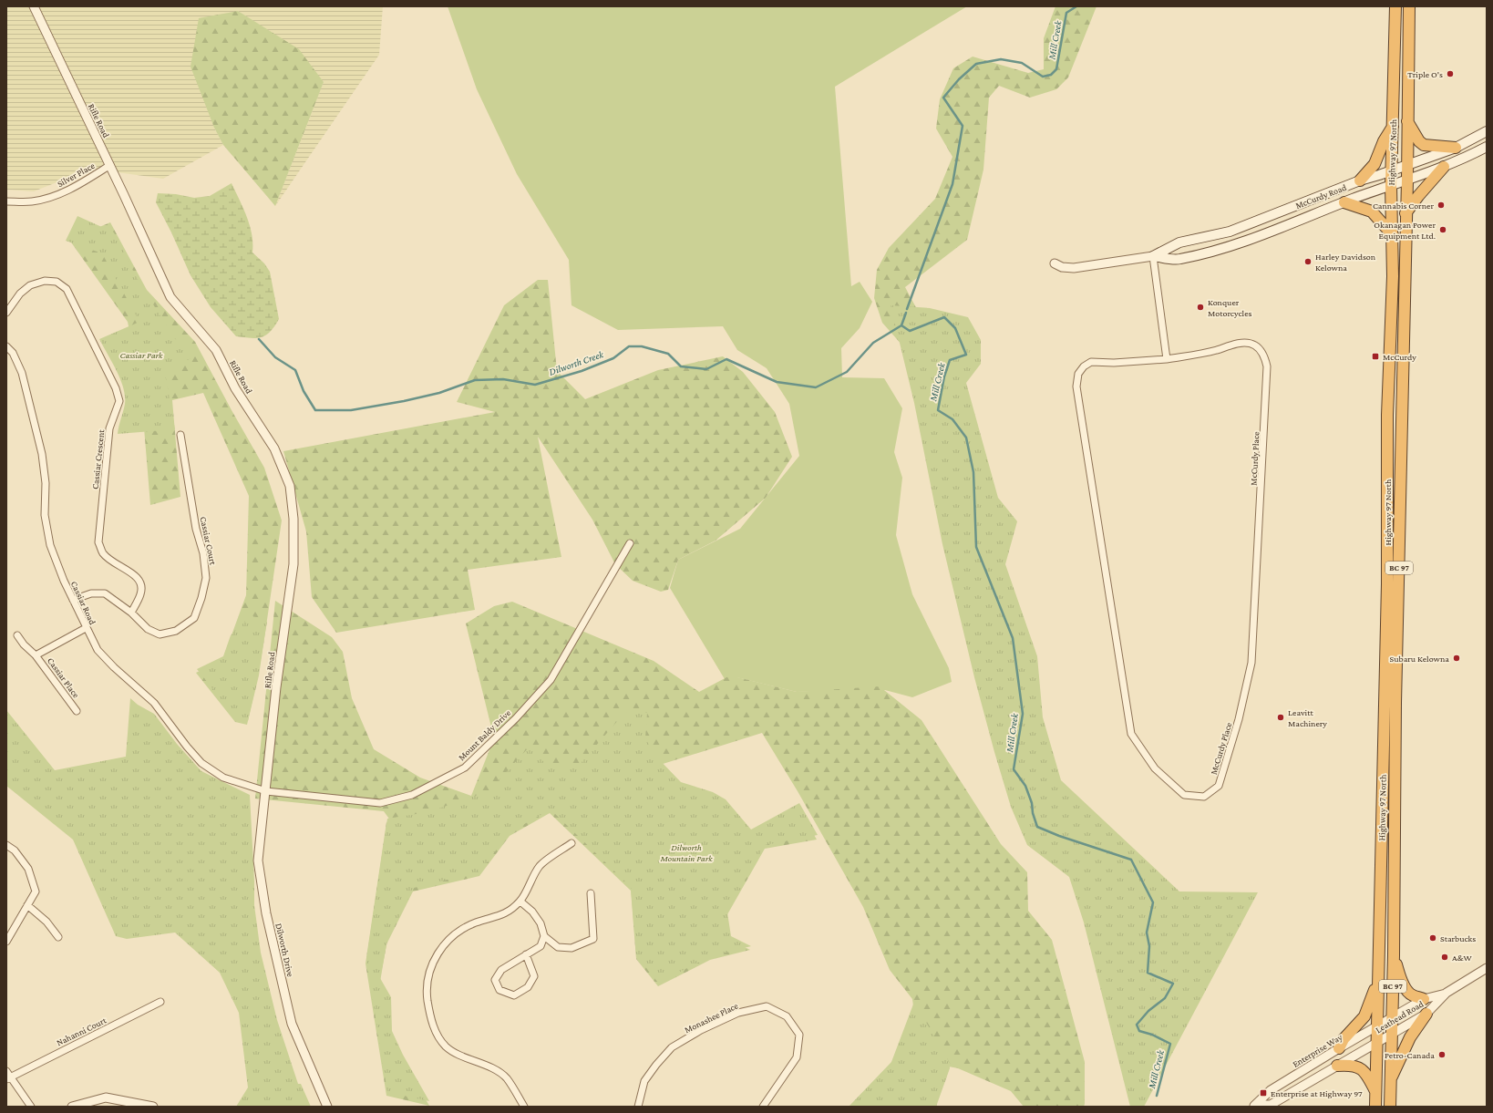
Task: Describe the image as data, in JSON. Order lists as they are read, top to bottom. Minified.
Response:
{"streets":{"highway":["Highway 97 North","BC 97"],"main road":["McCurdy Road"],"street":["Rifle Road","Silver Place","McCurdy Place","Cassiar Crescent","Cassiar Court","Cassiar Road","Cassiar Place","Mount Baldy Drive","Dilworth Drive","Leathead Road","Monashee Place","Nahanni Court","Enterprise Way"]},"crossings":[["Rifle Road","Silver Place"],["Rifle Road","Cassiar Road"],["Rifle Road","Mount Baldy Drive"],["Rifle Road","Dilworth Drive"],["Highway 97 North","McCurdy Road"],["Highway 97 North","Leathead Road"],["Highway 97 North","Enterprise Way"],["Cassiar Crescent","Cassiar Court"],["Cassiar Road","Cassiar Place"],["Cassiar Road","Mount Baldy Drive"],["Cassiar Road","Dilworth Drive"],["Mount Baldy Drive","Dilworth Drive"],["Leathead Road","Enterprise Way"]],"water":["Mill Creek","Dilworth Creek"],"parks":["Cassiar Park","Dilworth Mountain Park"],"places":{"other":["Triple O's","Cannabis Corner","Okanagan Power Equipment Ltd.","Harley Davidson Kelowna","Konquer Motorcycles","Subaru Kelowna","Leavitt Machinery","Starbucks","A&W","Petro-Canada"],"transit":["McCurdy","Enterprise at Highway 97"]}}
